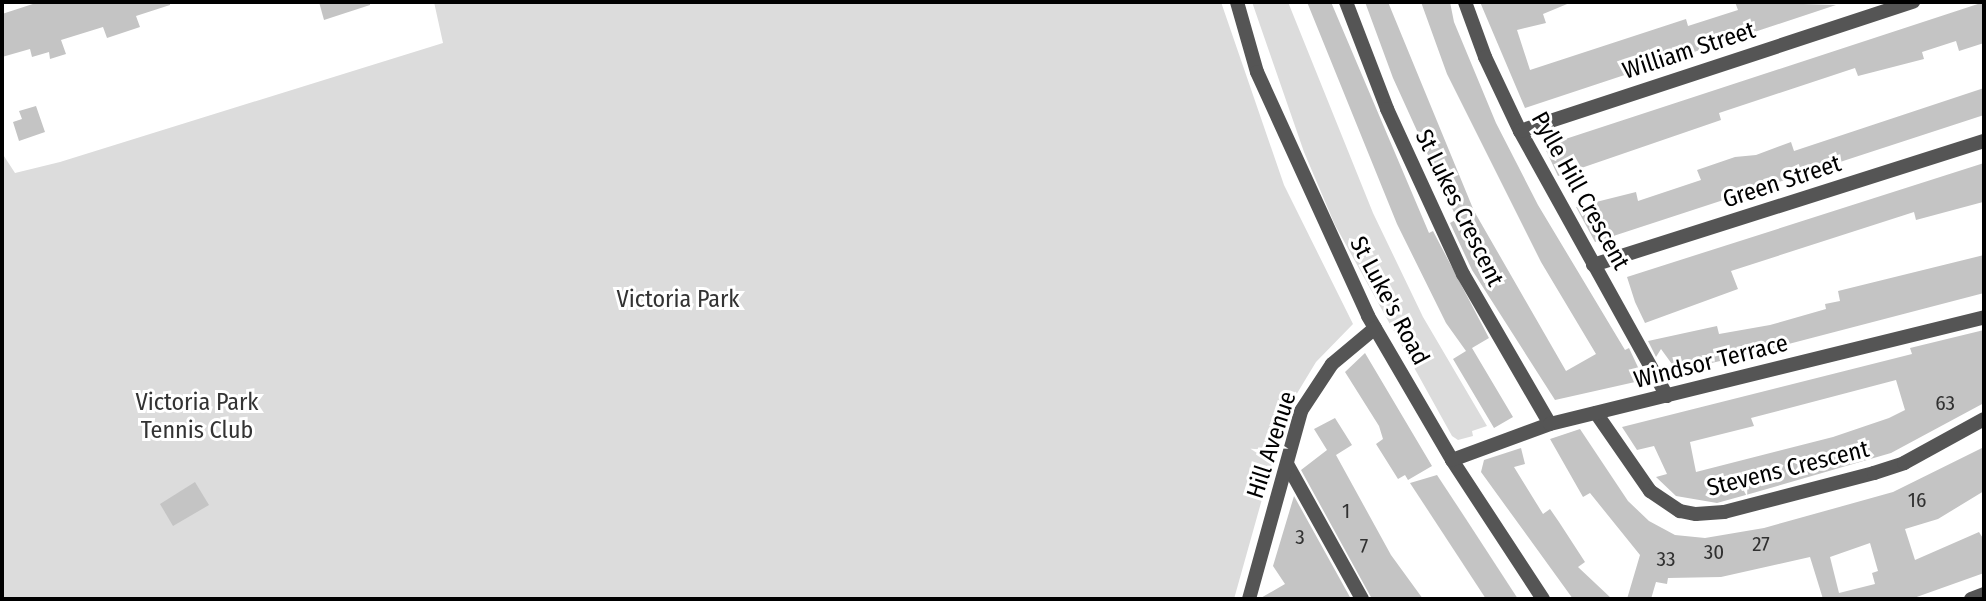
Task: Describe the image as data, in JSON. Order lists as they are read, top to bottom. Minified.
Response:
{"streets":{"street":["William Street","Green Street","Pylle Hill Crescent","St Lukes Crescent","St Luke's Road","Windsor Terrace","Hill Avenue","Stevens Crescent"]},"crossings":[["William Street","Pylle Hill Crescent"],["Green Street","Pylle Hill Crescent"],["Pylle Hill Crescent","Windsor Terrace"],["St Lukes Crescent","Windsor Terrace"],["St Luke's Road","Windsor Terrace"],["St Luke's Road","Hill Avenue"],["Windsor Terrace","Stevens Crescent"]],"parks":["Victoria Park","Victoria Park Tennis Club"],"house_numbers":["63","16","1","3","27","7","30","33"]}
